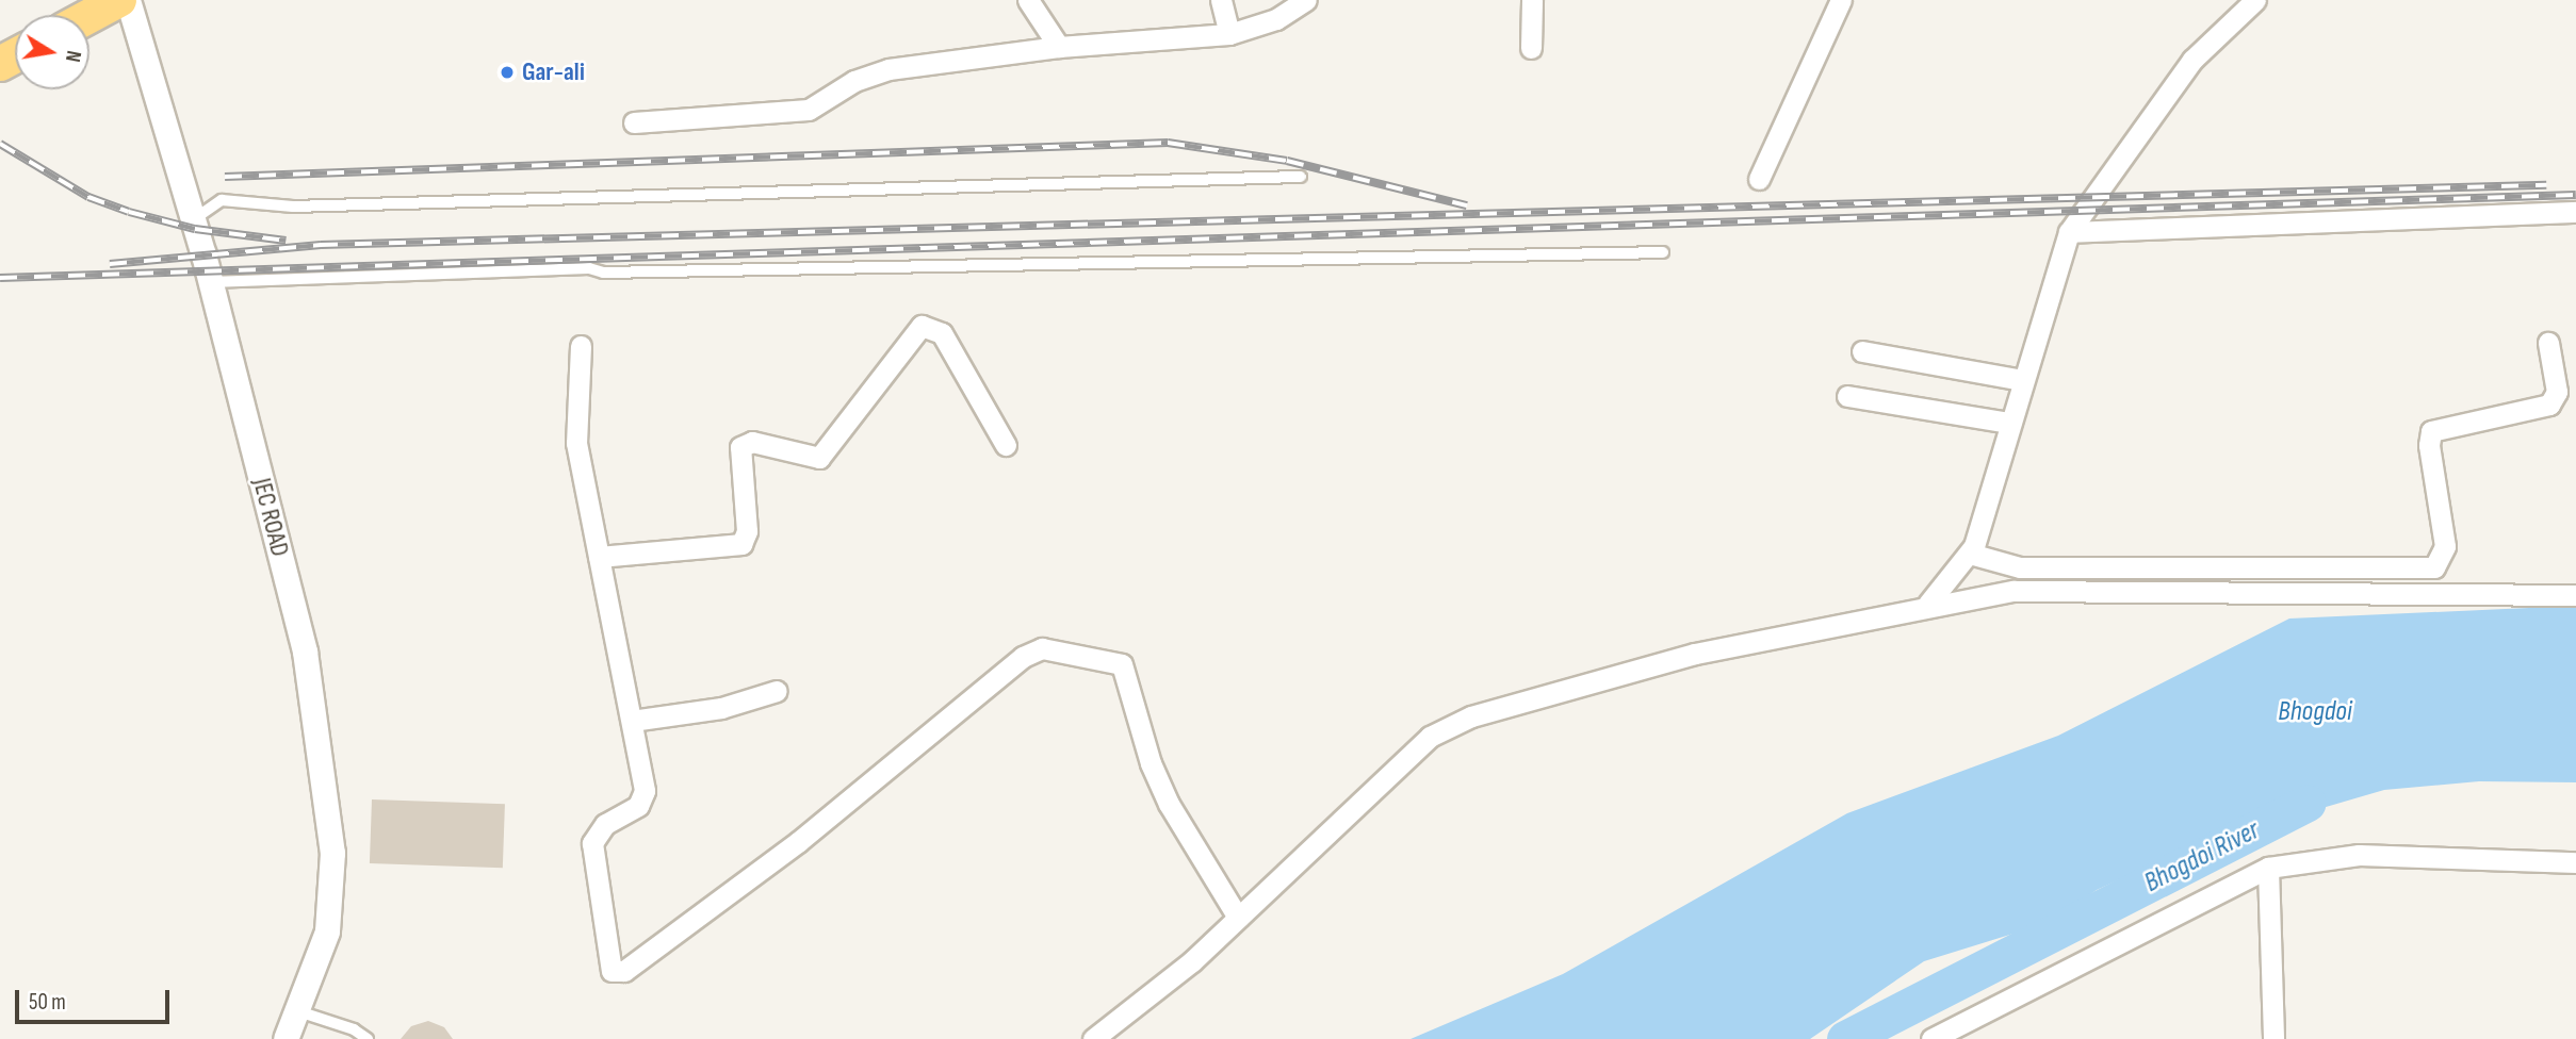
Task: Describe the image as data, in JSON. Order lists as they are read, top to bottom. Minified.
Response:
{"streets":{"street":["JEC ROAD"]},"water":["Bhogdoi","Bhogdoi River"],"places":["Gar-ali"],"scale_bar":"50 m","north":"right"}
